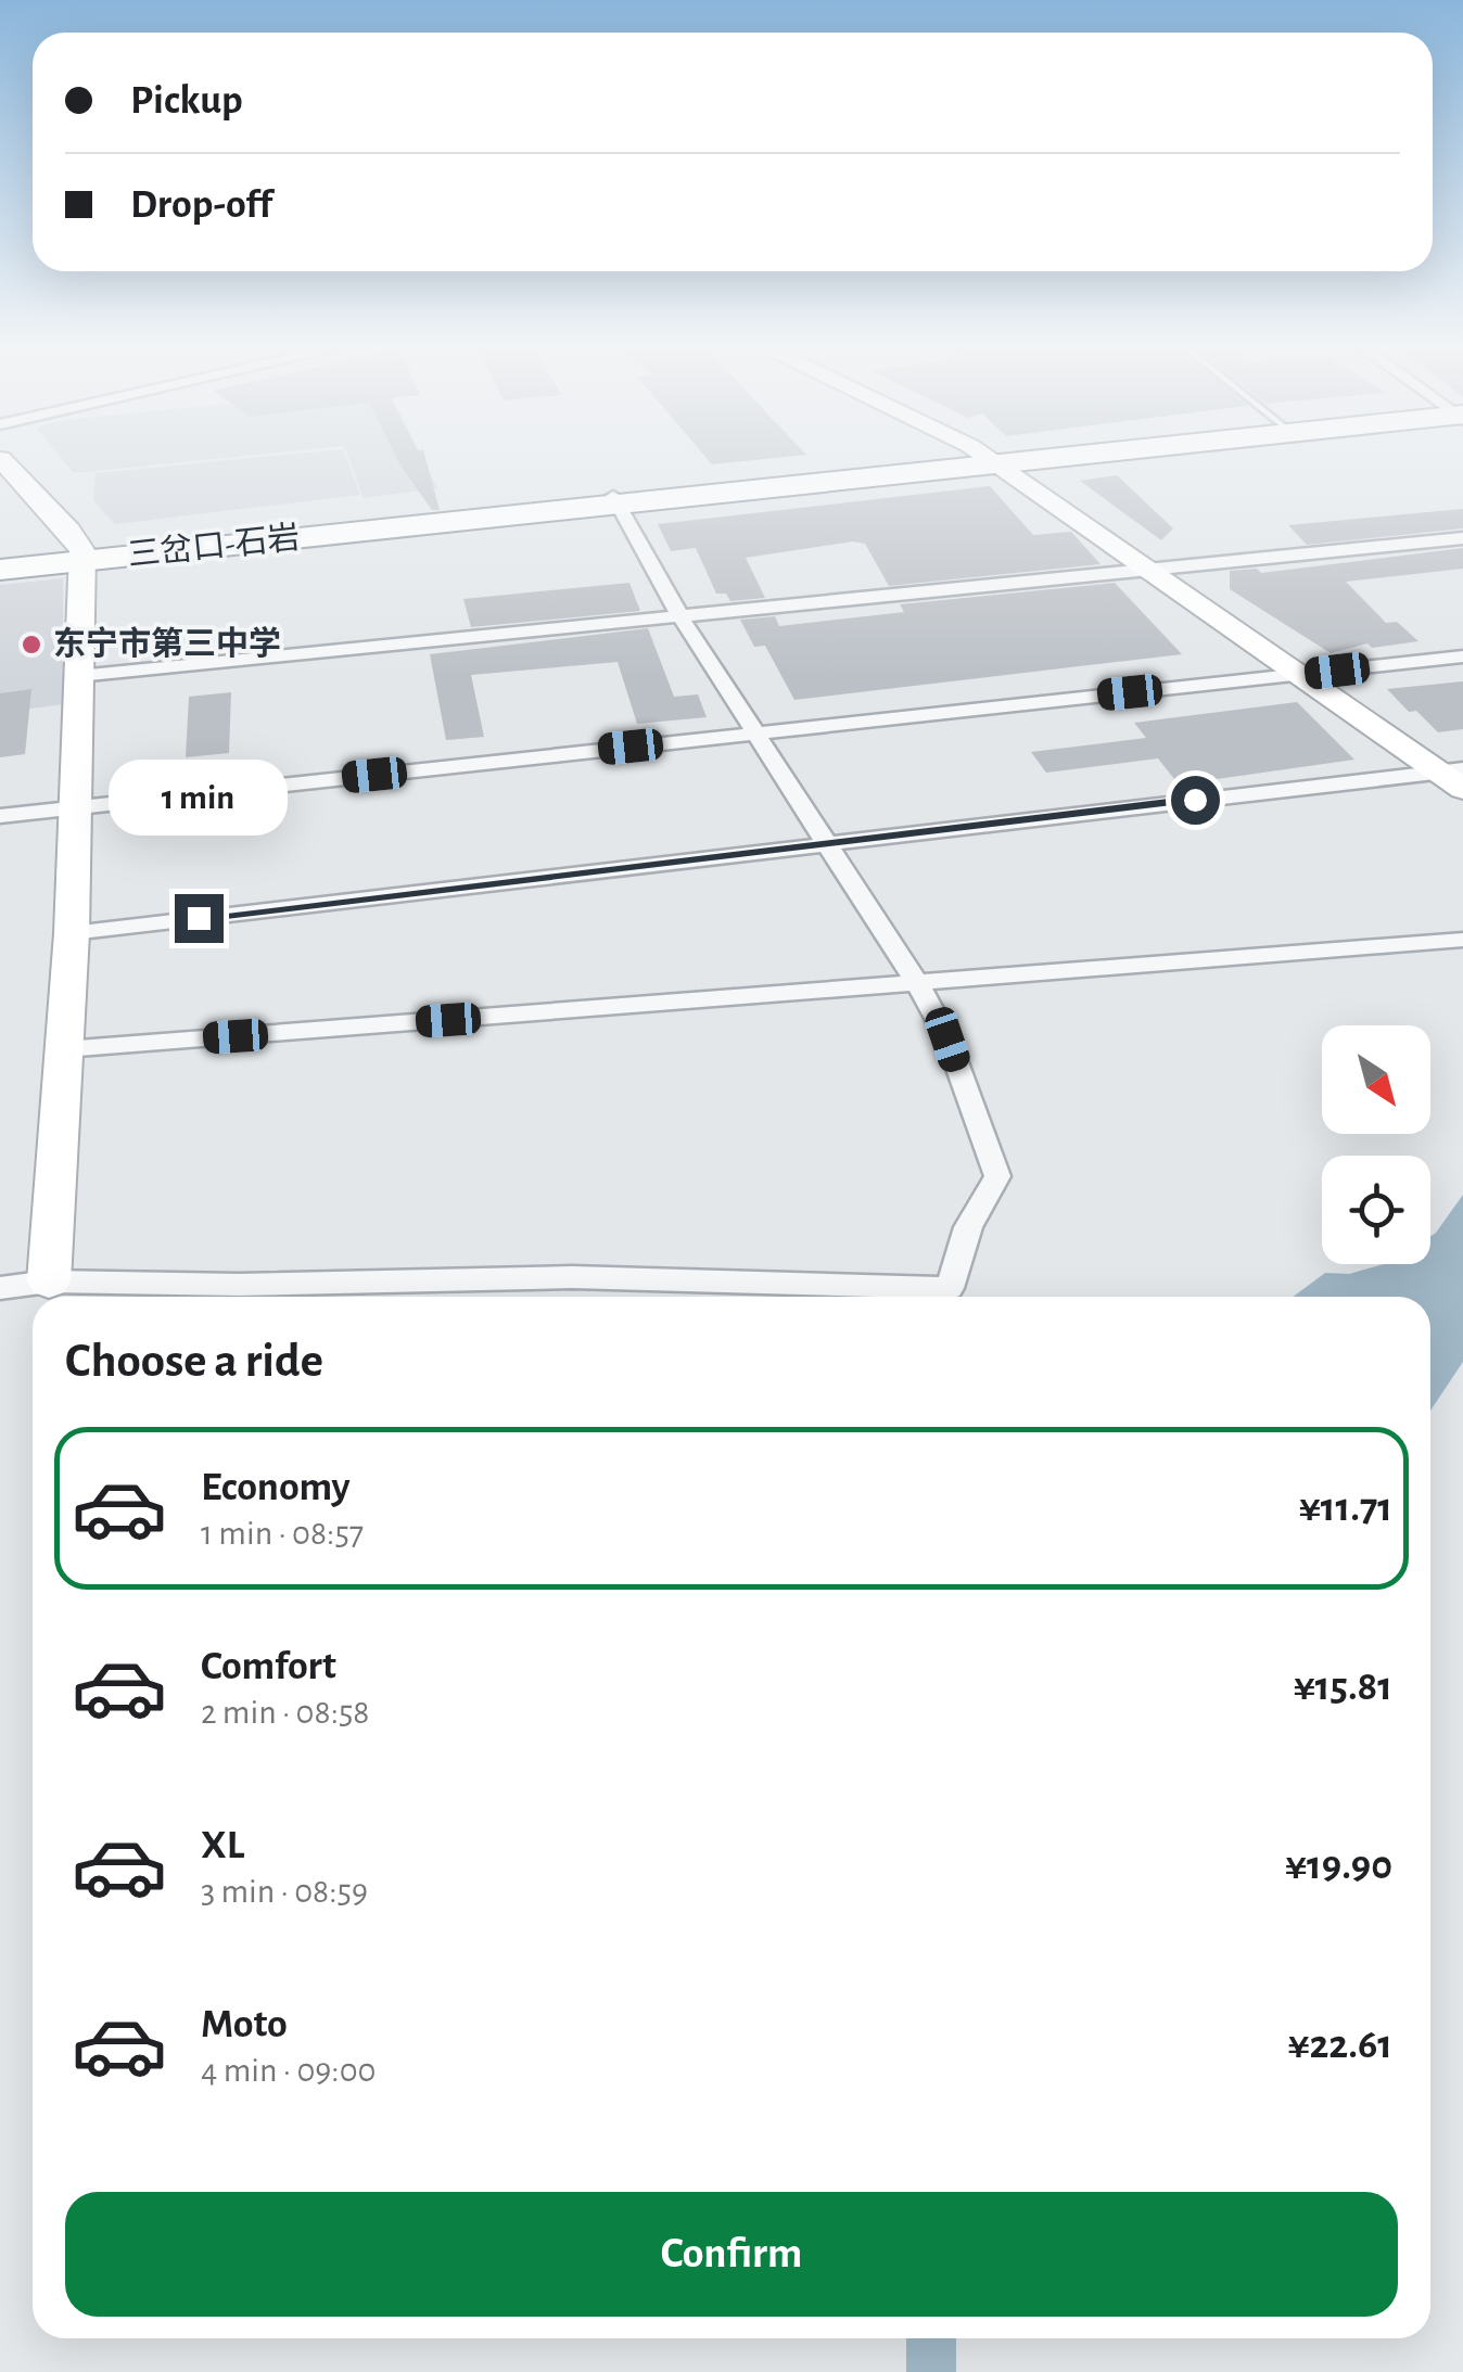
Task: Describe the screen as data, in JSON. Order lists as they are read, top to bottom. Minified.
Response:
{"streets":{"highway":["三岔口-石岩"]},"places":["东宁市第三中学"],"north":"bottom right","page":{"banner":["Pickup","Drop-off"],"bubble":"1 min","heading":"Choose a ride","list":[{"name":"Economy","note":"1 min · 08:57","value":"¥11.71"},{"name":"Comfort","note":"2 min · 08:58","value":"¥15.81"},{"name":"XL","note":"3 min · 08:59","value":"¥19.90"},{"name":"Moto","note":"4 min · 09:00","value":"¥22.61"}],"buttons":"Confirm"}}
